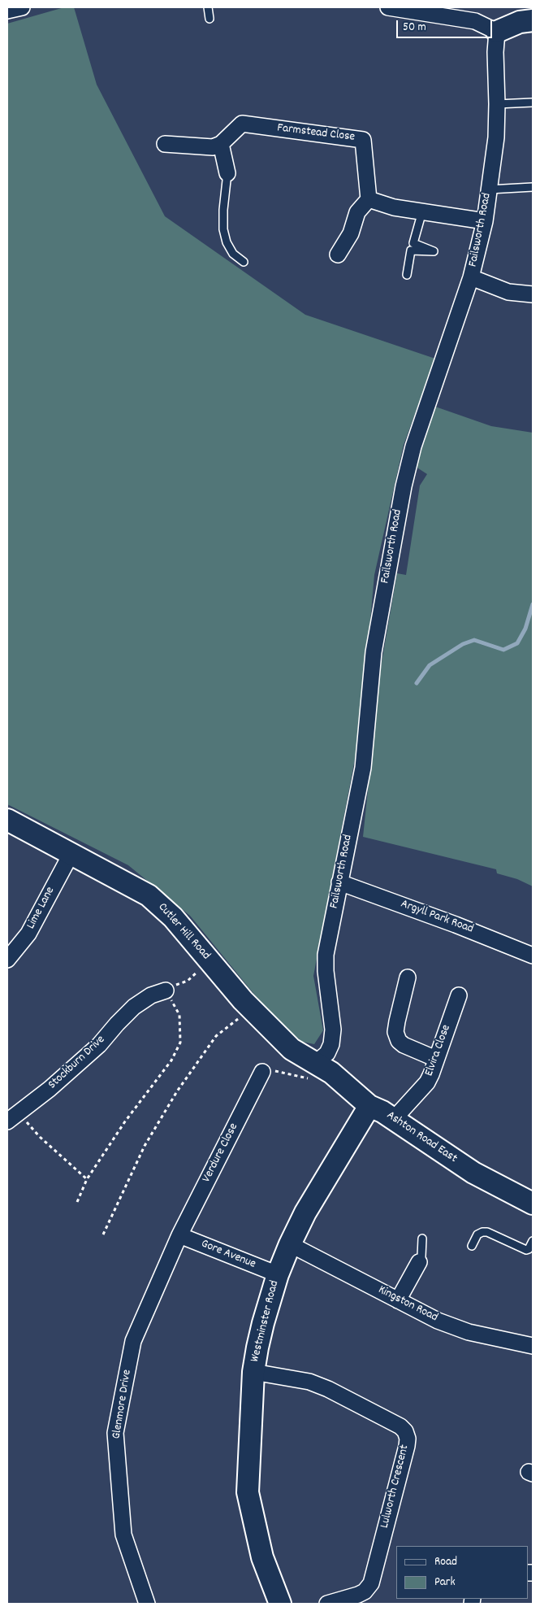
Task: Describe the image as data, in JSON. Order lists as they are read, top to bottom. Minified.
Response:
{"streets":{"street":["Farmstead Close","Failsworth Road","Lime Lane","Argyll Park Road","Cutler Hill Road","Elvira Close","Stockburn Drive","Ashton Road East","Verdure Close","Gore Avenue","Kingston Road","Westminster Road","Glenmore Drive","Lulworth Crescent"]},"crossings":[["Failsworth Road","Argyll Park Road"],["Failsworth Road","Cutler Hill Road"],["Failsworth Road","Ashton Road East"],["Lime Lane","Cutler Hill Road"],["Cutler Hill Road","Ashton Road East"],["Elvira Close","Ashton Road East"],["Ashton Road East","Westminster Road"],["Verdure Close","Gore Avenue"],["Verdure Close","Glenmore Drive"],["Gore Avenue","Westminster Road"],["Gore Avenue","Glenmore Drive"],["Kingston Road","Westminster Road"],["Westminster Road","Lulworth Crescent"]],"legend":["Road","Park"],"scale_bar":"50 m"}
